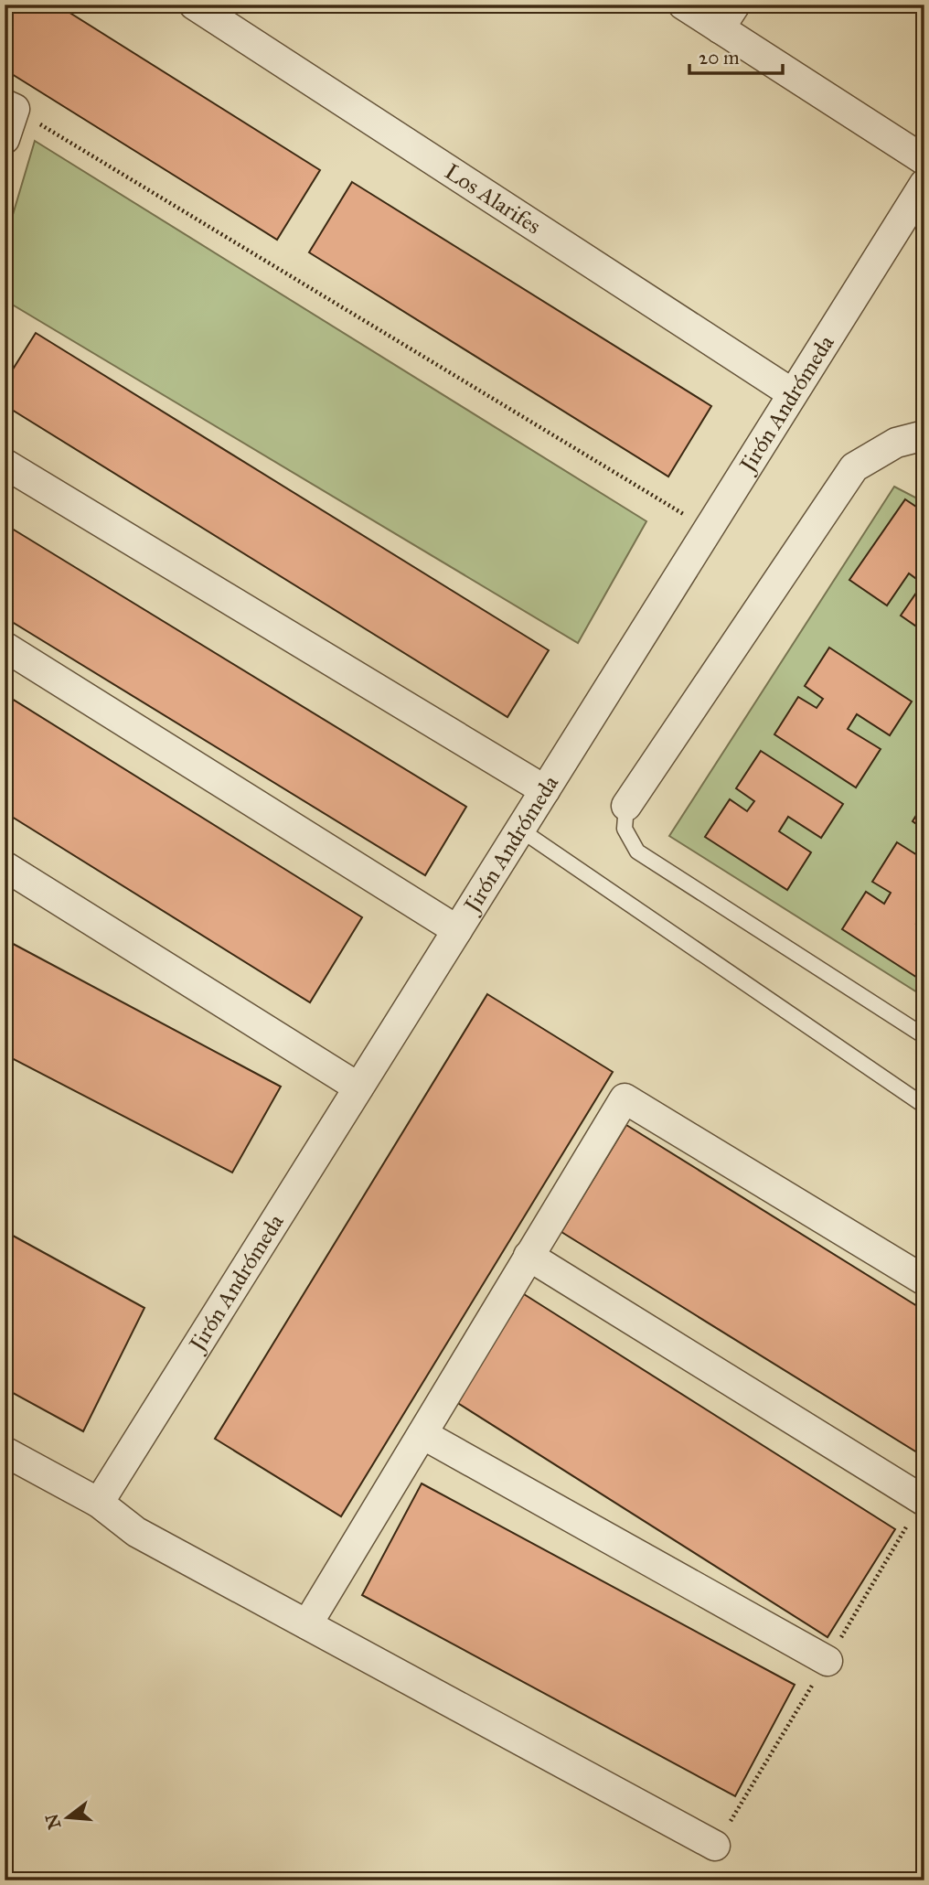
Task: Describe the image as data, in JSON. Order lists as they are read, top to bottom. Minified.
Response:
{"streets":{"street":["Los Alarifes","Jirón Andrómeda"]},"crossings":[["Los Alarifes","Jirón Andrómeda"]],"scale_bar":"20 m","north":"left"}
